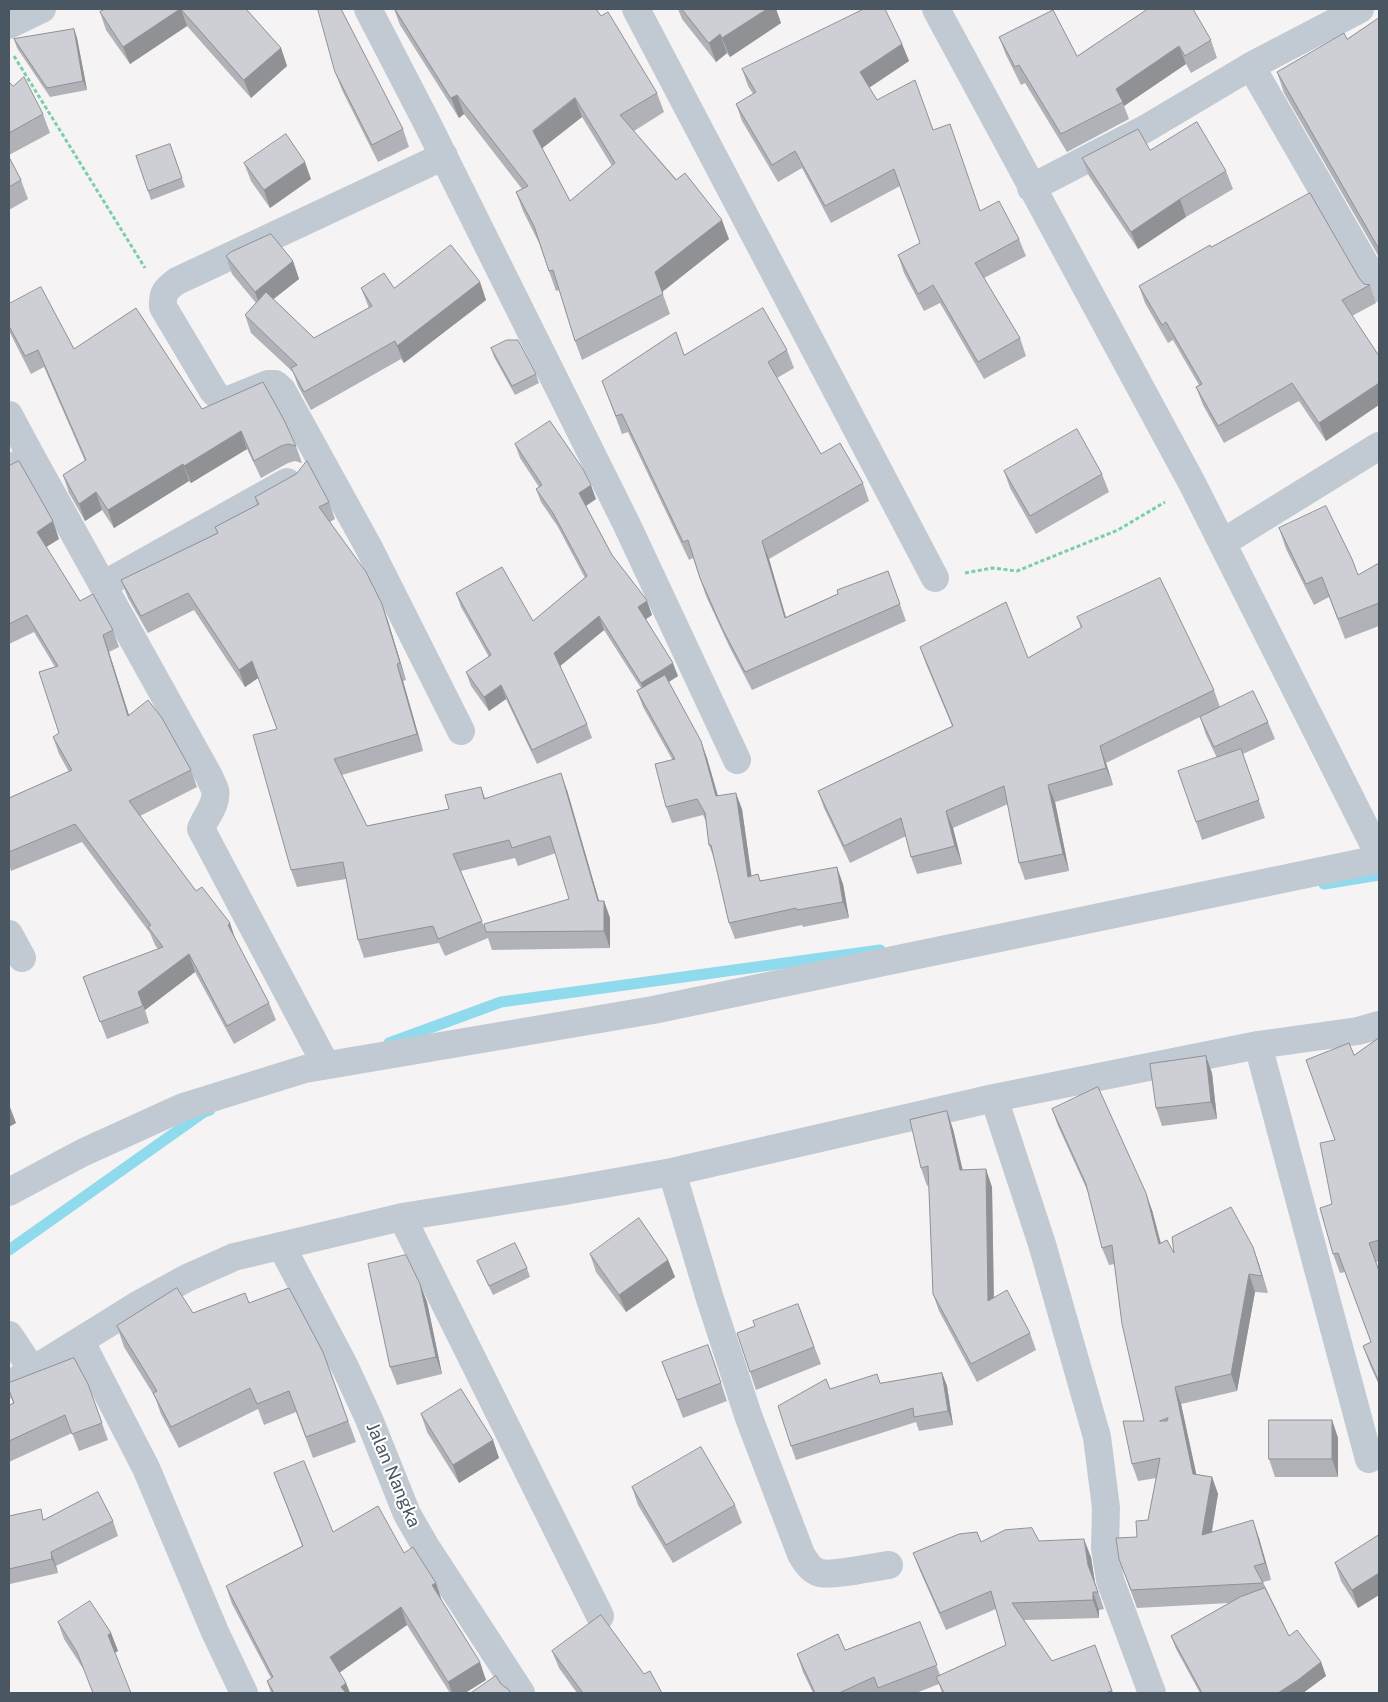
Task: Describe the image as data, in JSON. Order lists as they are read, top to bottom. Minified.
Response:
{"streets":{"street":["Jalan Nangka"]}}
